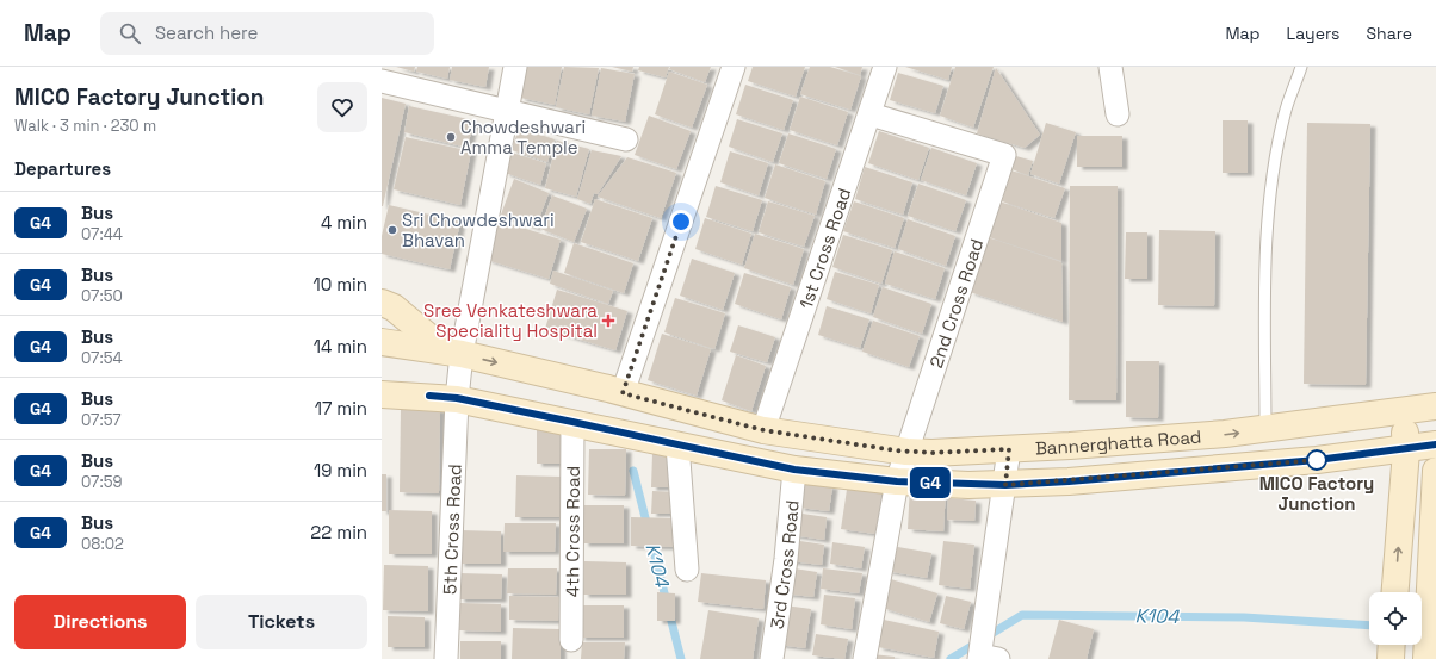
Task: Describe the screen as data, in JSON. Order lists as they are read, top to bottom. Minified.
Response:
{"streets":{"main road":["Bannerghatta Road"],"street":["1st Cross Road","2nd Cross Road","5th Cross Road","4th Cross Road","3rd Cross Road"]},"crossings":[["1st Cross Road","2nd Cross Road"],["1st Cross Road","Bannerghatta Road"],["2nd Cross Road","Bannerghatta Road"],["Bannerghatta Road","5th Cross Road"],["Bannerghatta Road","4th Cross Road"],["Bannerghatta Road","3rd Cross Road"]],"water":["K104"],"places":{"other":["Chowdeshwari Amma Temple","Sri Chowdeshwari Bhavan","MICO Factory Junction"],"health":["Sree Venkateshwara Speciality Hospital"]},"lines":["bus line G4"],"page":{"header":"Map","search":"Search here","nav":["Map","Layers","Share"],"heading":[["MICO Factory Junction","Walk · 3 min · 230 m"],"Departures"],"on_map":"G4","list":[{"mark":"G4","name":"Bus","note":"07:44","value":"4 min"},{"mark":"G4","name":"Bus","note":"07:50","value":"10 min"},{"mark":"G4","name":"Bus","note":"07:54","value":"14 min"},{"mark":"G4","name":"Bus","note":"07:57","value":"17 min"},{"mark":"G4","name":"Bus","note":"07:59","value":"19 min"},{"mark":"G4","name":"Bus","note":"08:02","value":"22 min"}],"buttons":["Directions","Tickets"]}}
